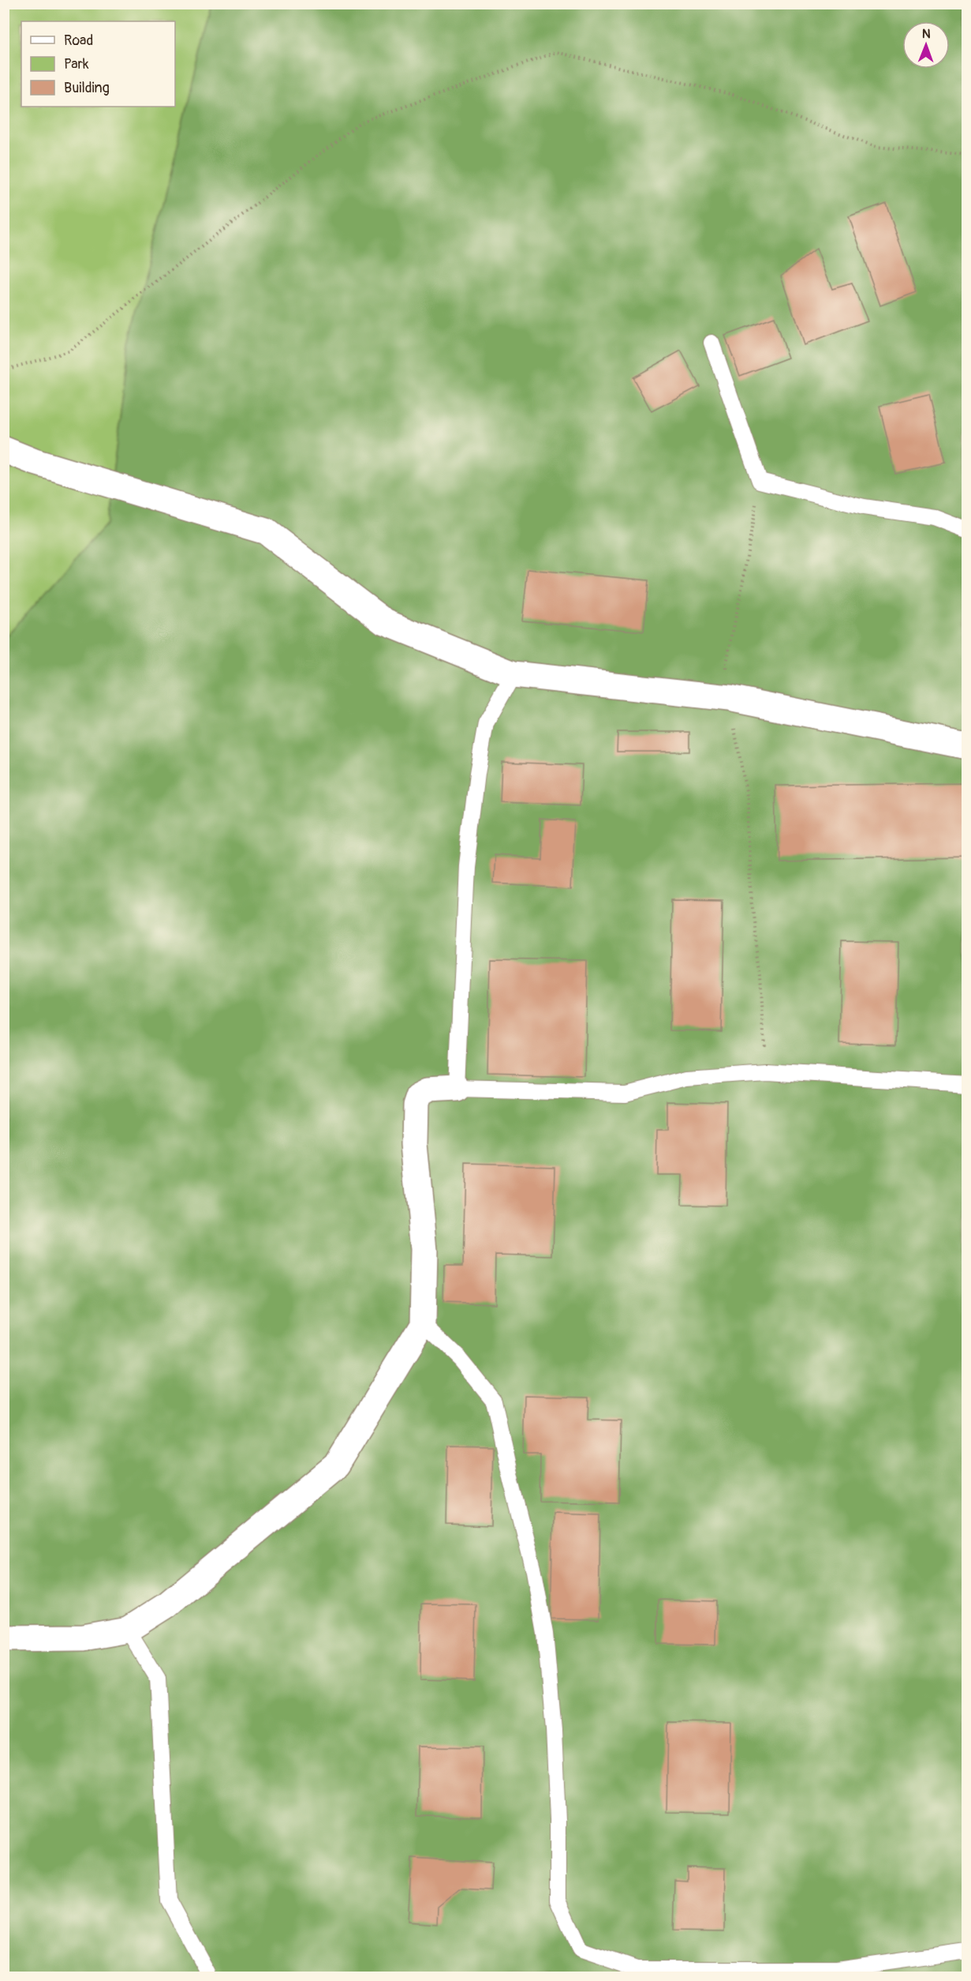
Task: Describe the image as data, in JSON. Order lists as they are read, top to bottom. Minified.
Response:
{"legend":["Road","Park","Building"],"north":"top"}
